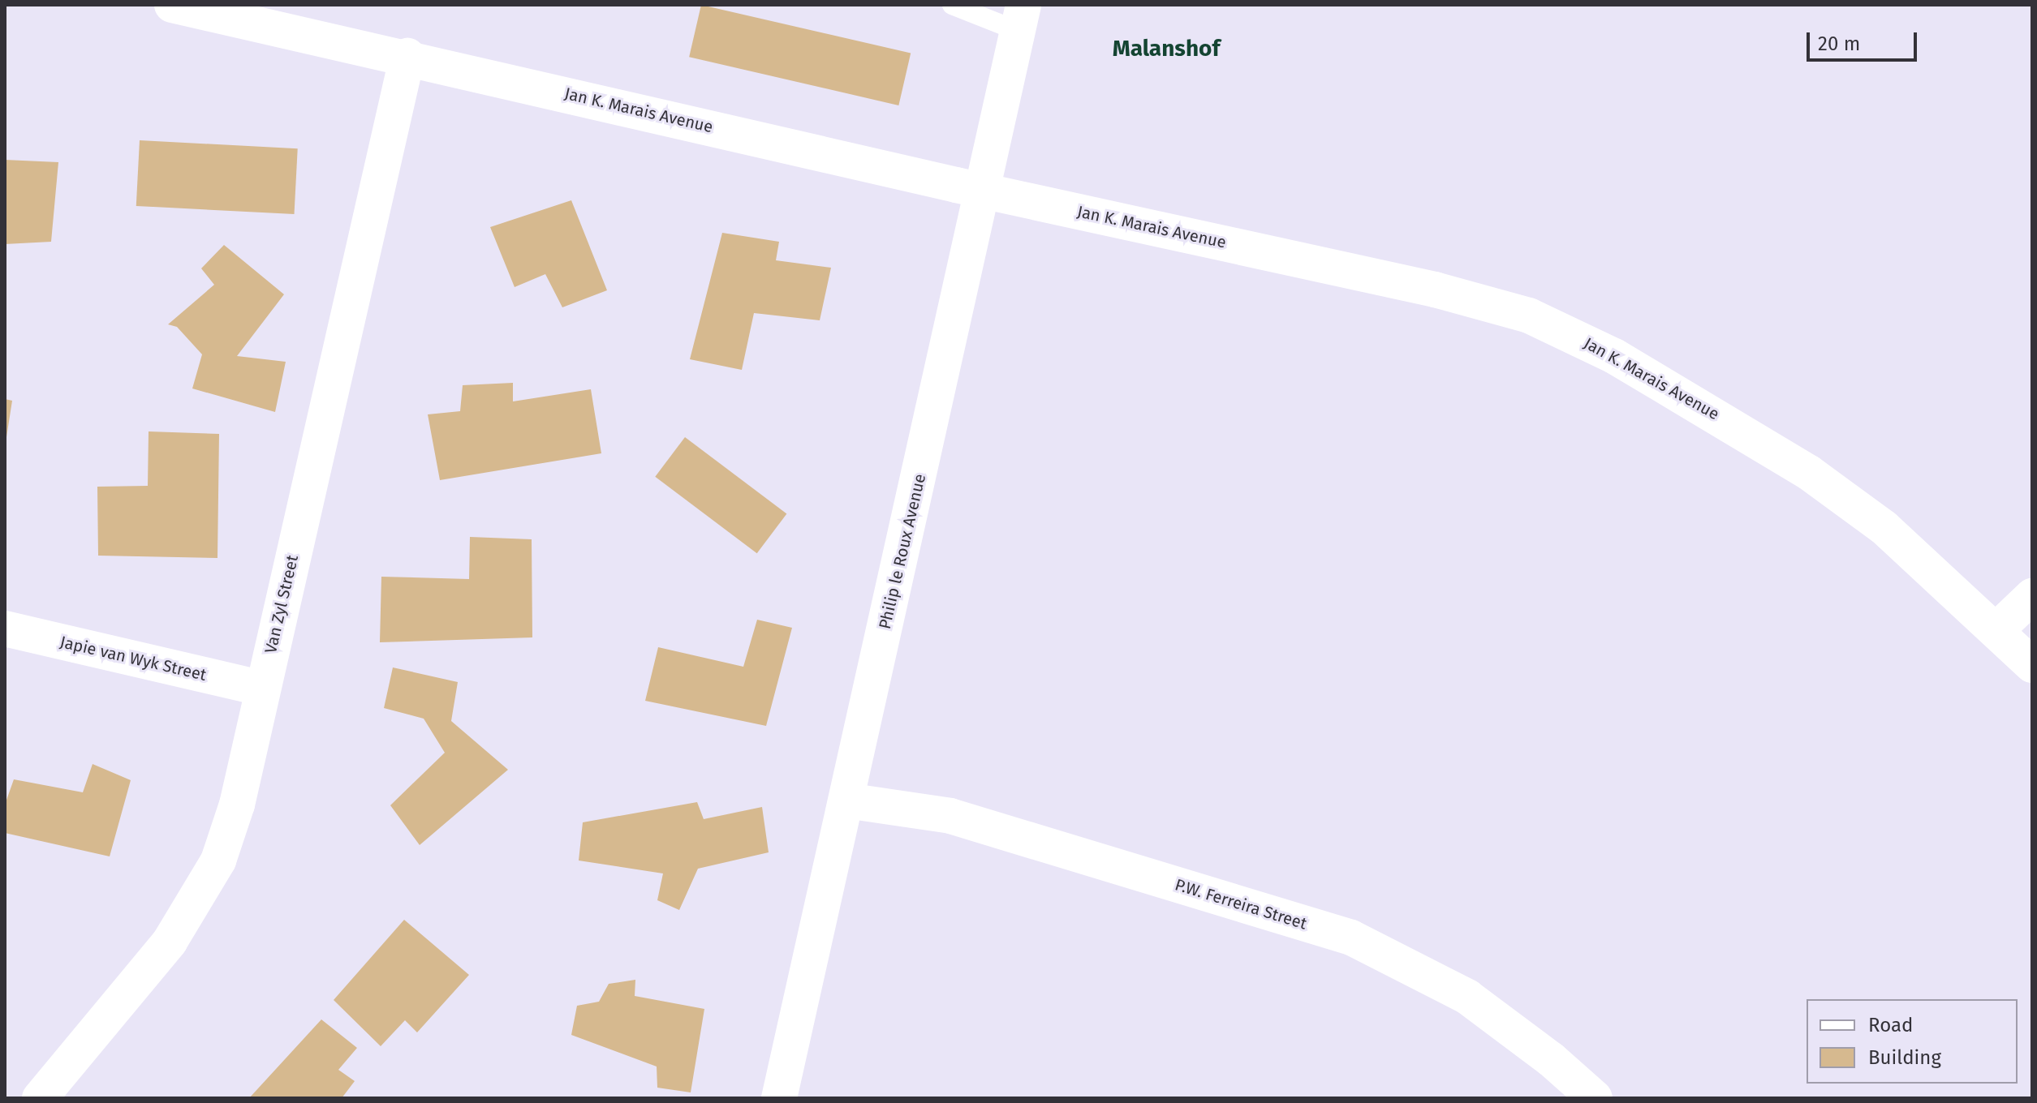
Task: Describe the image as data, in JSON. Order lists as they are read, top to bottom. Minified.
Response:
{"streets":{"street":["Jan K. Marais Avenue","Philip le Roux Avenue","Van Zyl Street","Japie van Wyk Street","P.W. Ferreira Street"]},"crossings":[["Jan K. Marais Avenue","Philip le Roux Avenue"],["Jan K. Marais Avenue","Van Zyl Street"],["Philip le Roux Avenue","P.W. Ferreira Street"],["Van Zyl Street","Japie van Wyk Street"]],"districts":["Malanshof"],"legend":["Road","Building"],"scale_bar":"20 m"}
